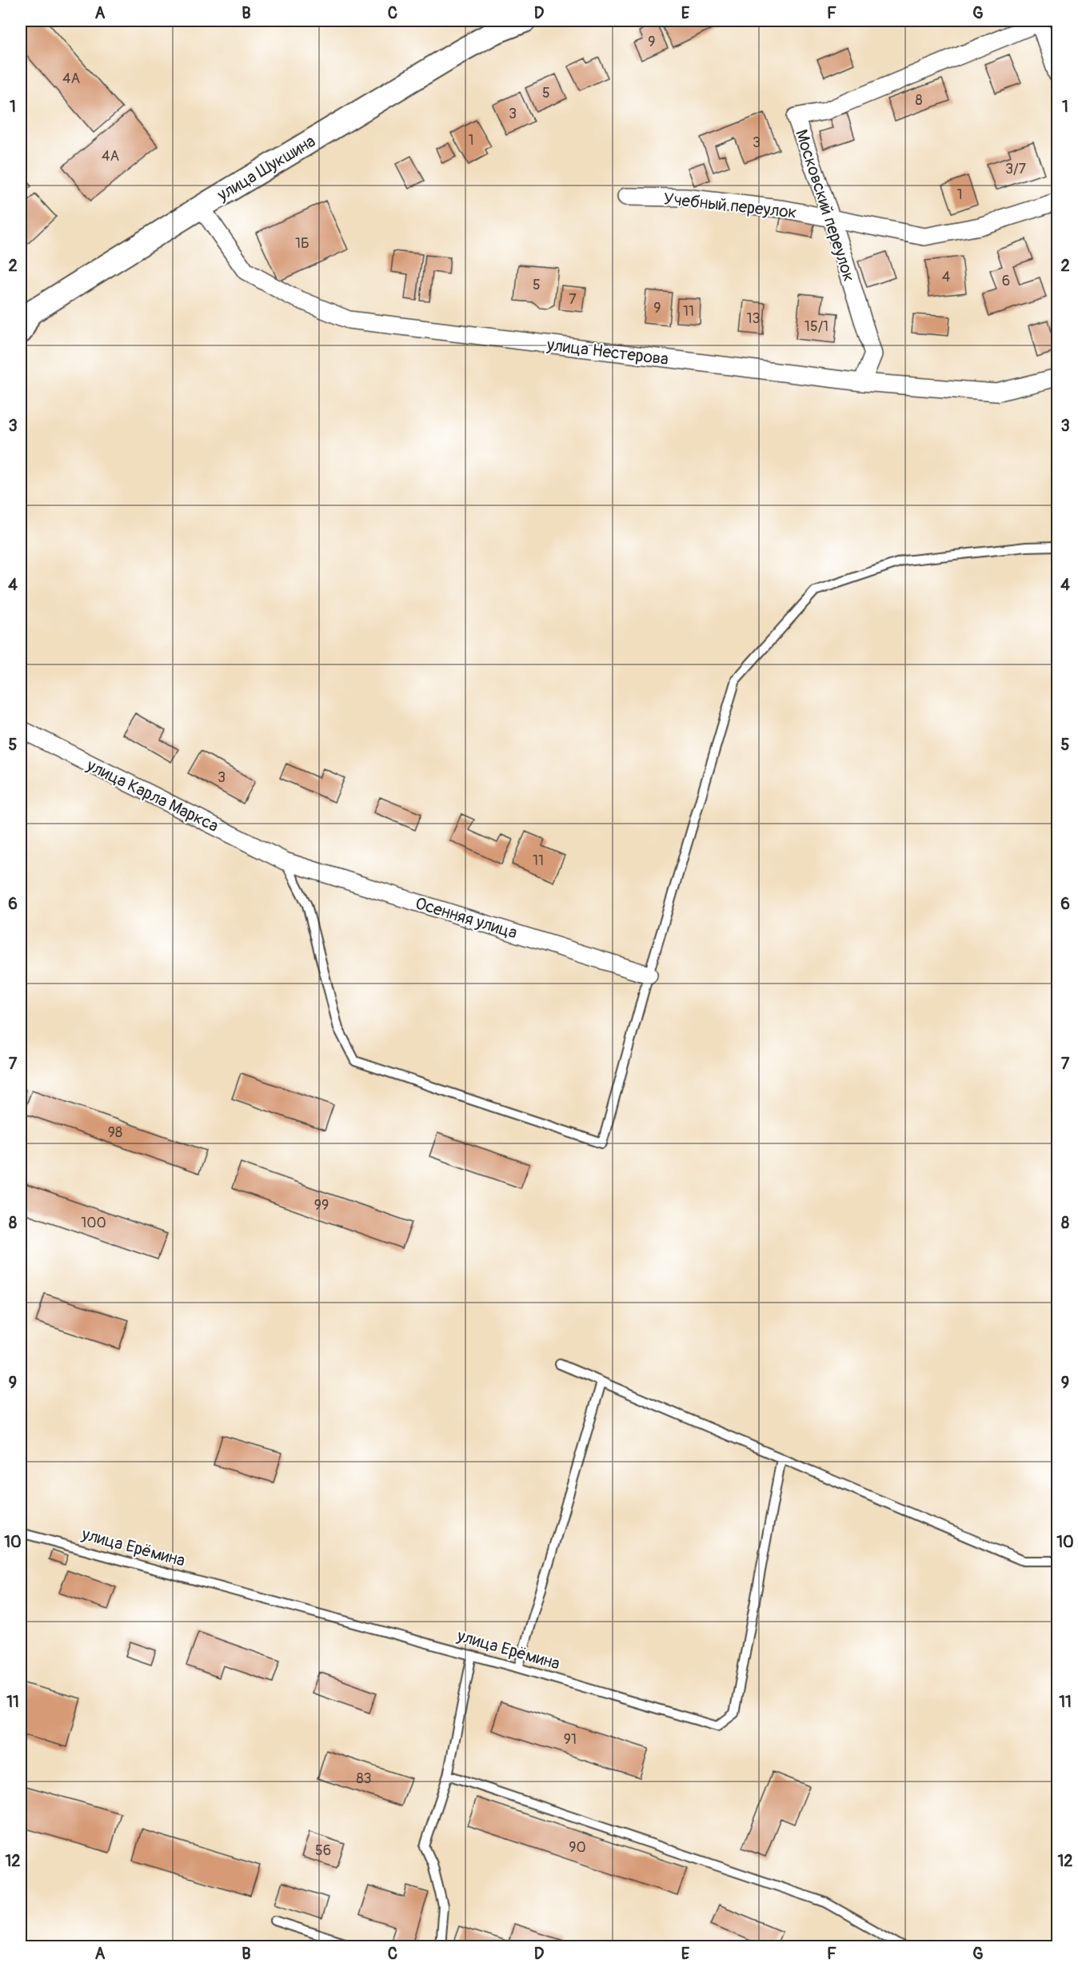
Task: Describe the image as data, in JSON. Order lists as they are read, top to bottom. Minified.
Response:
{"streets":{"street":["улица Шукшина","Учебный переулок","Московский переулок","улица Нестерова","улица Карла Маркса","Осенняя улица"],"lane":["улица Ерёмина"]},"crossings":[["улица Шукшина","улица Нестерова"],["Учебный переулок","Московский переулок"],["Московский переулок","улица Нестерова"],["улица Карла Маркса","Осенняя улица"]],"house_numbers":["9","4А","5","8","3","1","3","4А","3/7","1","1Б","4","6","5","7","9","11","13","15/1","3","11","98","99","100","91","83","90","56"],"grid":{"columns":["A","B","C","D","E","F","G"],"rows":["1","2","3","4","5","6","7","8","9","10","11","12"]}}
